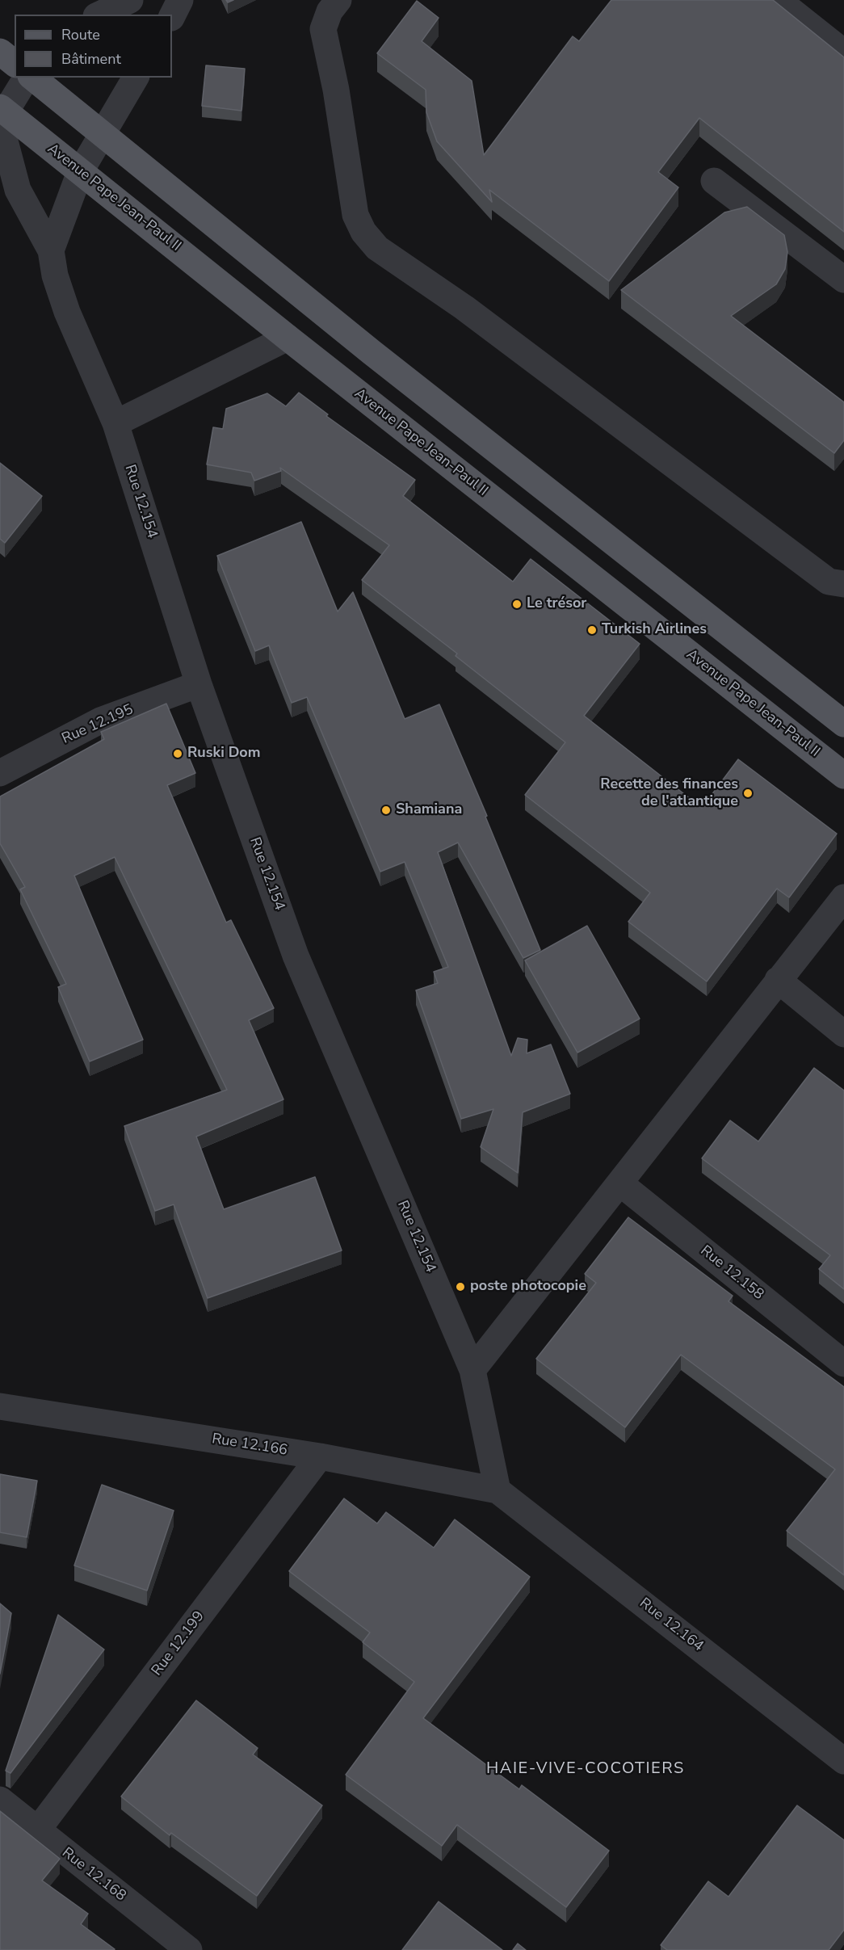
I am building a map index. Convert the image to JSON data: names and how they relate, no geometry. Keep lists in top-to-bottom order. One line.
{"streets":{"main road":["Avenue Pape Jean-Paul II"],"street":["Rue 12.154","Rue 12.195","Rue 12.158","Rue 12.166","Rue 12.164","Rue 12.199","Rue 12.168"]},"crossings":[["Avenue Pape Jean-Paul II","Rue 12.154"],["Rue 12.154","Rue 12.195"],["Rue 12.154","Rue 12.166"],["Rue 12.154","Rue 12.164"],["Rue 12.166","Rue 12.164"],["Rue 12.166","Rue 12.199"],["Rue 12.199","Rue 12.168"]],"districts":["HAIE-VIVE-COCOTIERS"],"places":["Le trésor","Turkish Airlines","Ruski Dom","Recette des finances de l'atlantique","Shamiana","poste photocopie"],"legend":["Route","Bâtiment"]}
